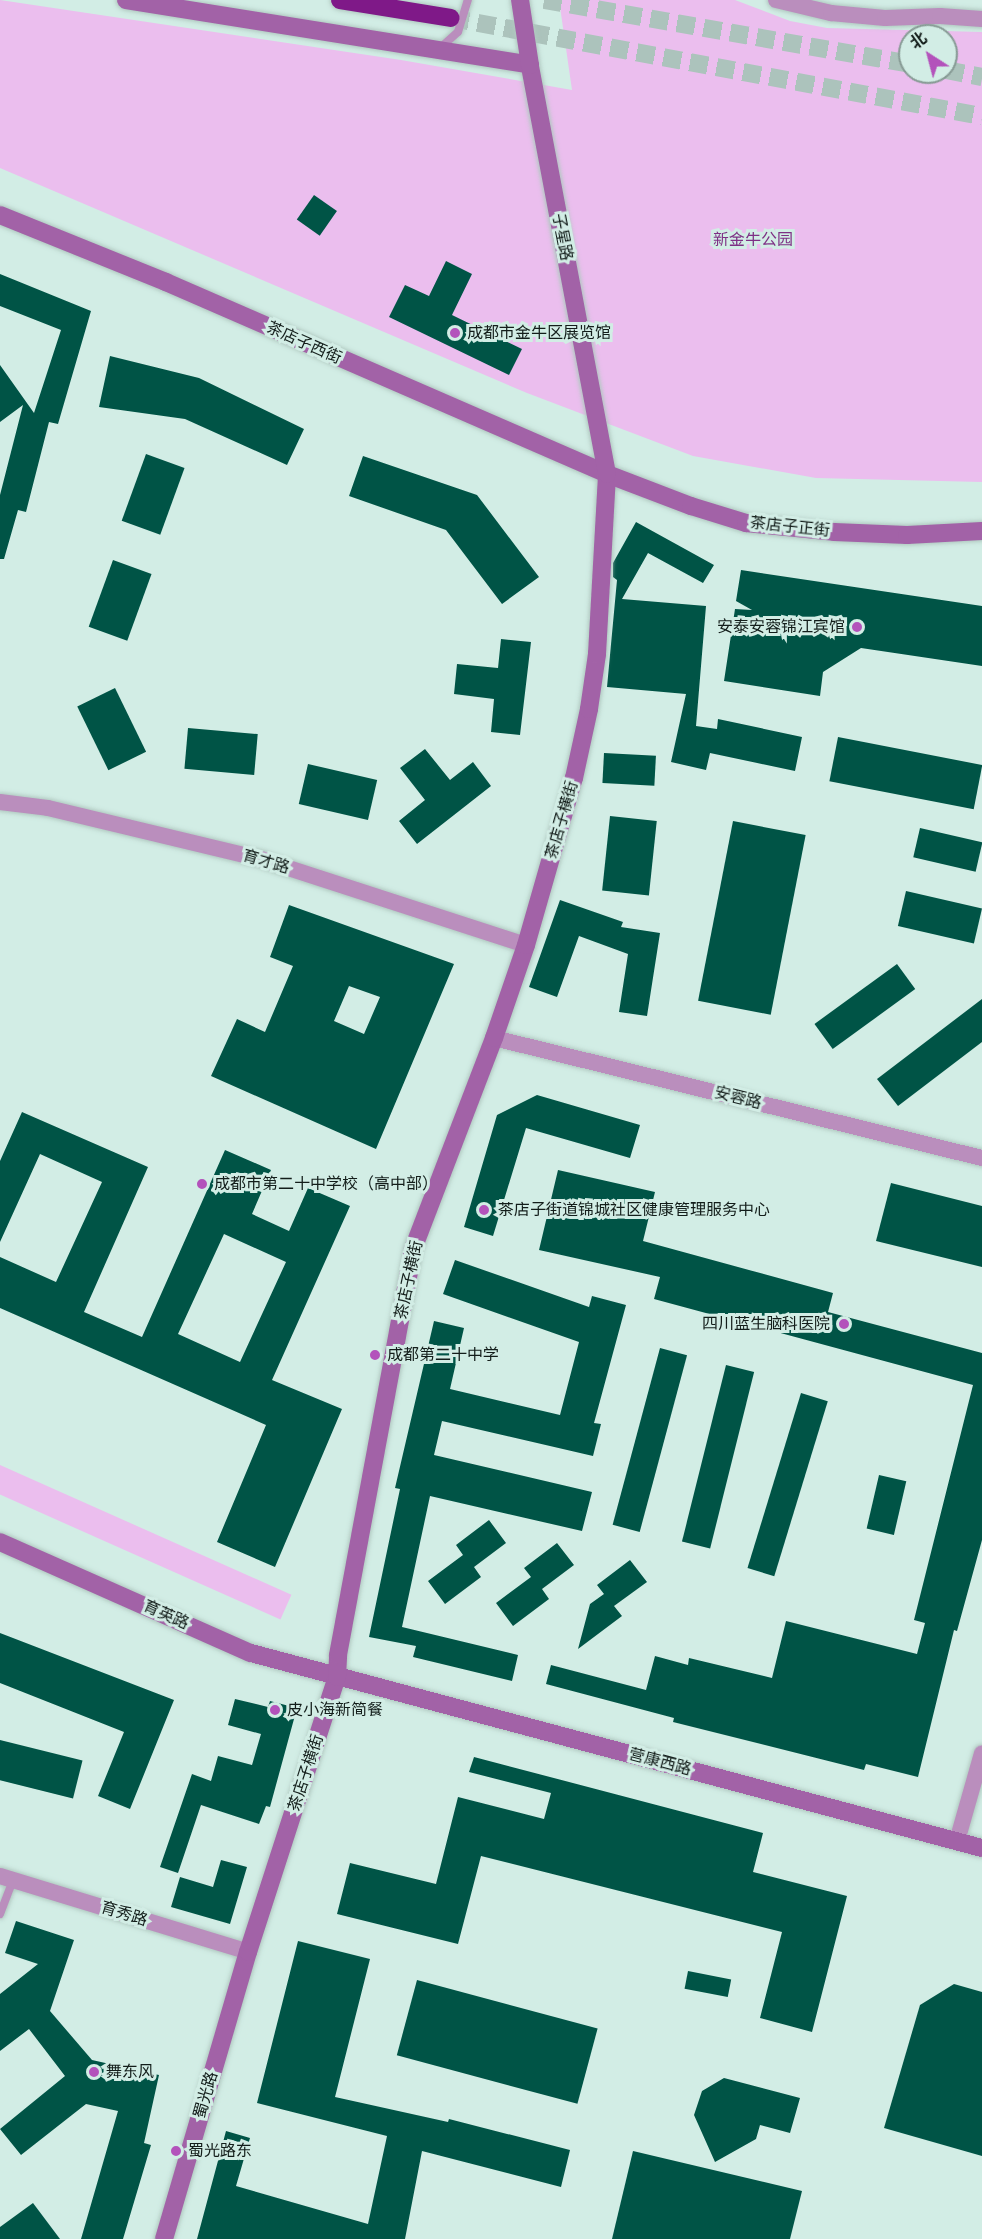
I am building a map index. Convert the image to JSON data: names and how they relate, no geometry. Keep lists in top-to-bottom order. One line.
{"streets":{"street":["子星路","茶店子西街","茶店子正街","茶店子横街","育才路","安蓉路","育英路","营康西路","育秀路","蜀光路"]},"crossings":[["子星路","茶店子西街"],["子星路","茶店子正街"],["子星路","茶店子横街"],["茶店子西街","茶店子正街"],["茶店子西街","茶店子横街"],["茶店子正街","茶店子横街"],["茶店子横街","育才路"],["茶店子横街","安蓉路"],["茶店子横街","育英路"],["茶店子横街","营康西路"],["茶店子横街","育秀路"],["茶店子横街","蜀光路"],["育英路","营康西路"],["育秀路","蜀光路"]],"parks":["新金牛公园"],"places":["成都市金牛区展览馆","安泰安蓉锦江宾馆","成都市第二十中学校（高中部）","茶店子街道锦城社区健康管理服务中心","四川蓝生脑科医院","成都第二十中学","皮小海新简餐","舞东风","蜀光路东"],"north":"top left"}
